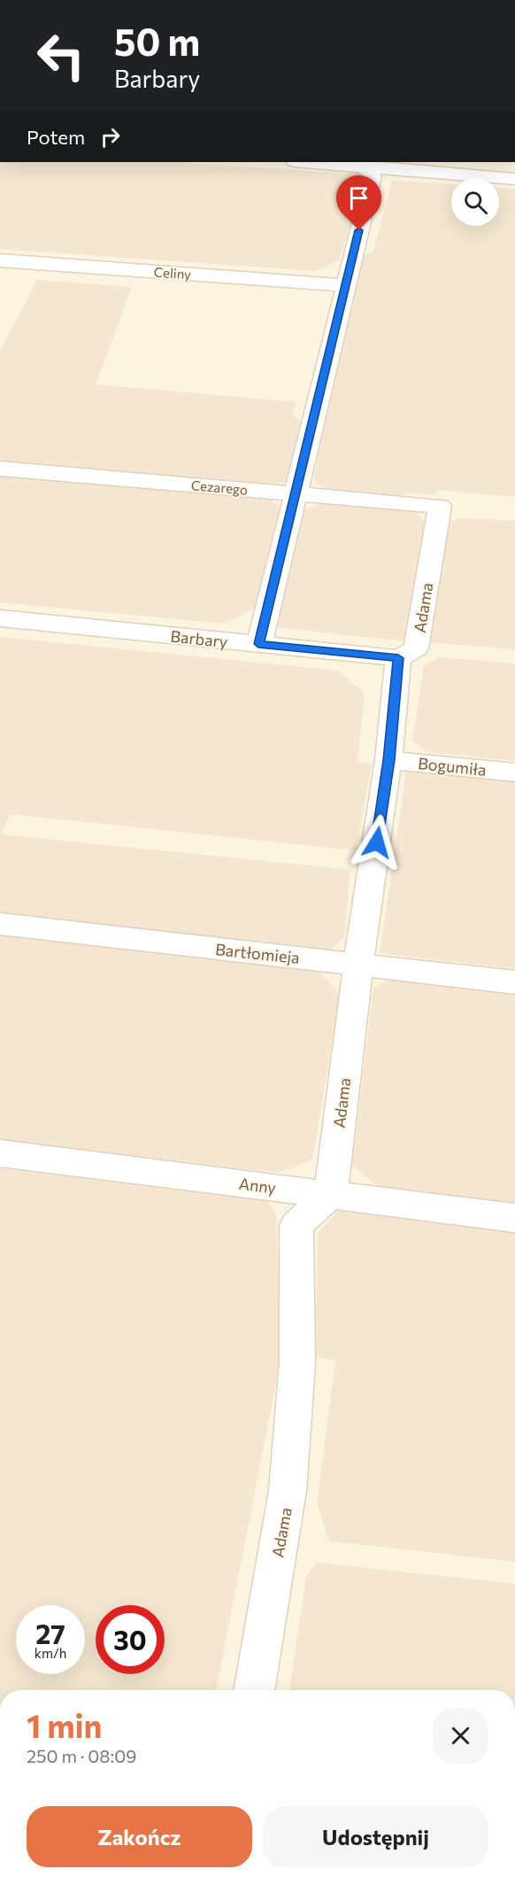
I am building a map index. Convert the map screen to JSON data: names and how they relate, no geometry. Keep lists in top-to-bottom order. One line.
{"streets":{"street":["Celiny","Cezarego","Adama","Barbary","Bogumiła","Bartłomieja","Anny"]},"crossings":[["Cezarego","Adama"],["Adama","Barbary"],["Adama","Bogumiła"],["Adama","Bartłomieja"],["Adama","Anny"]],"page":{"turn":["50 m","Barbary"],"then":"Potem","speed":"27 km/h","limit":"30","heading":["1 min","250 m · 08:09"],"buttons":["Zakończ","Udostępnij"]}}
